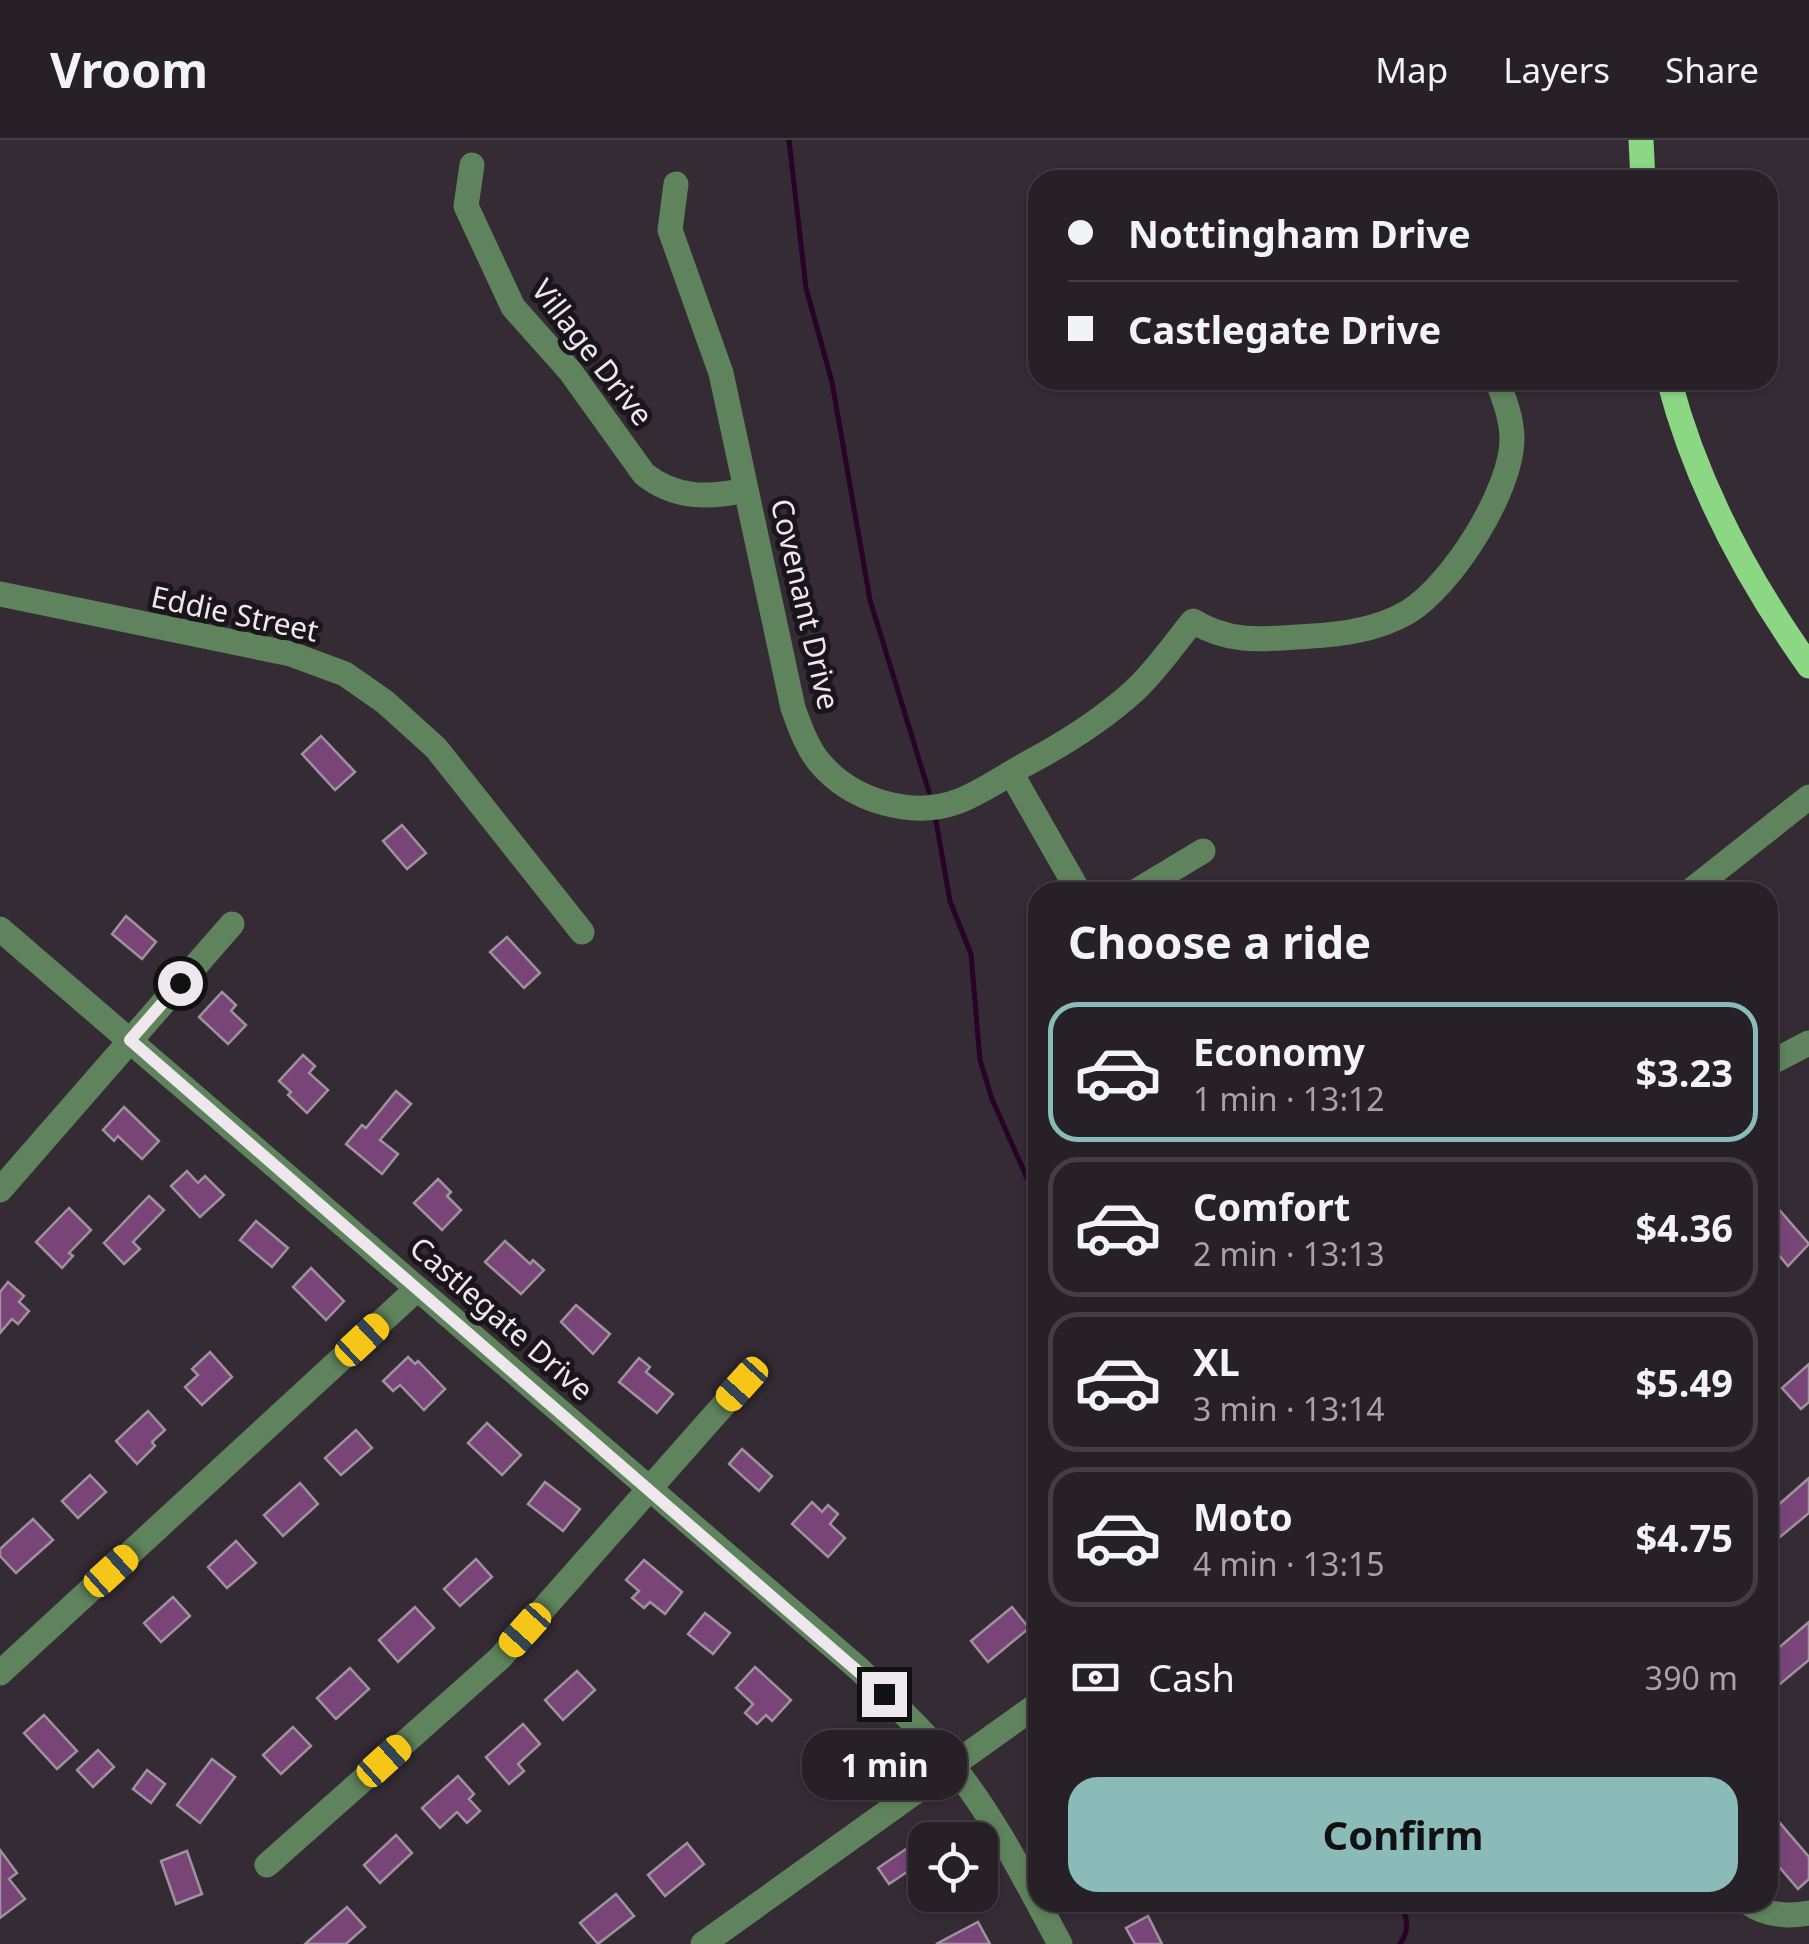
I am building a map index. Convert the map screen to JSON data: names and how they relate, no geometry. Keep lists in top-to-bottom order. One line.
{"streets":{"street":["Village Drive","Covenant Drive","Eddie Street","Castlegate Drive"]},"crossings":[["Village Drive","Covenant Drive"]],"page":{"header":"Vroom","nav":["Map","Layers","Share"],"banner":["Nottingham Drive","Castlegate Drive"],"heading":"Choose a ride","list":[{"name":"Economy","note":"1 min · 13:12","value":"$3.23"},{"name":"Comfort","note":"2 min · 13:13","value":"$4.36"},{"name":"XL","note":"3 min · 13:14","value":"$5.49"},{"name":"Moto","note":"4 min · 13:15","value":"$4.75"}],"pay":["Cash","390 m"],"bubble":"1 min","buttons":"Confirm"}}
